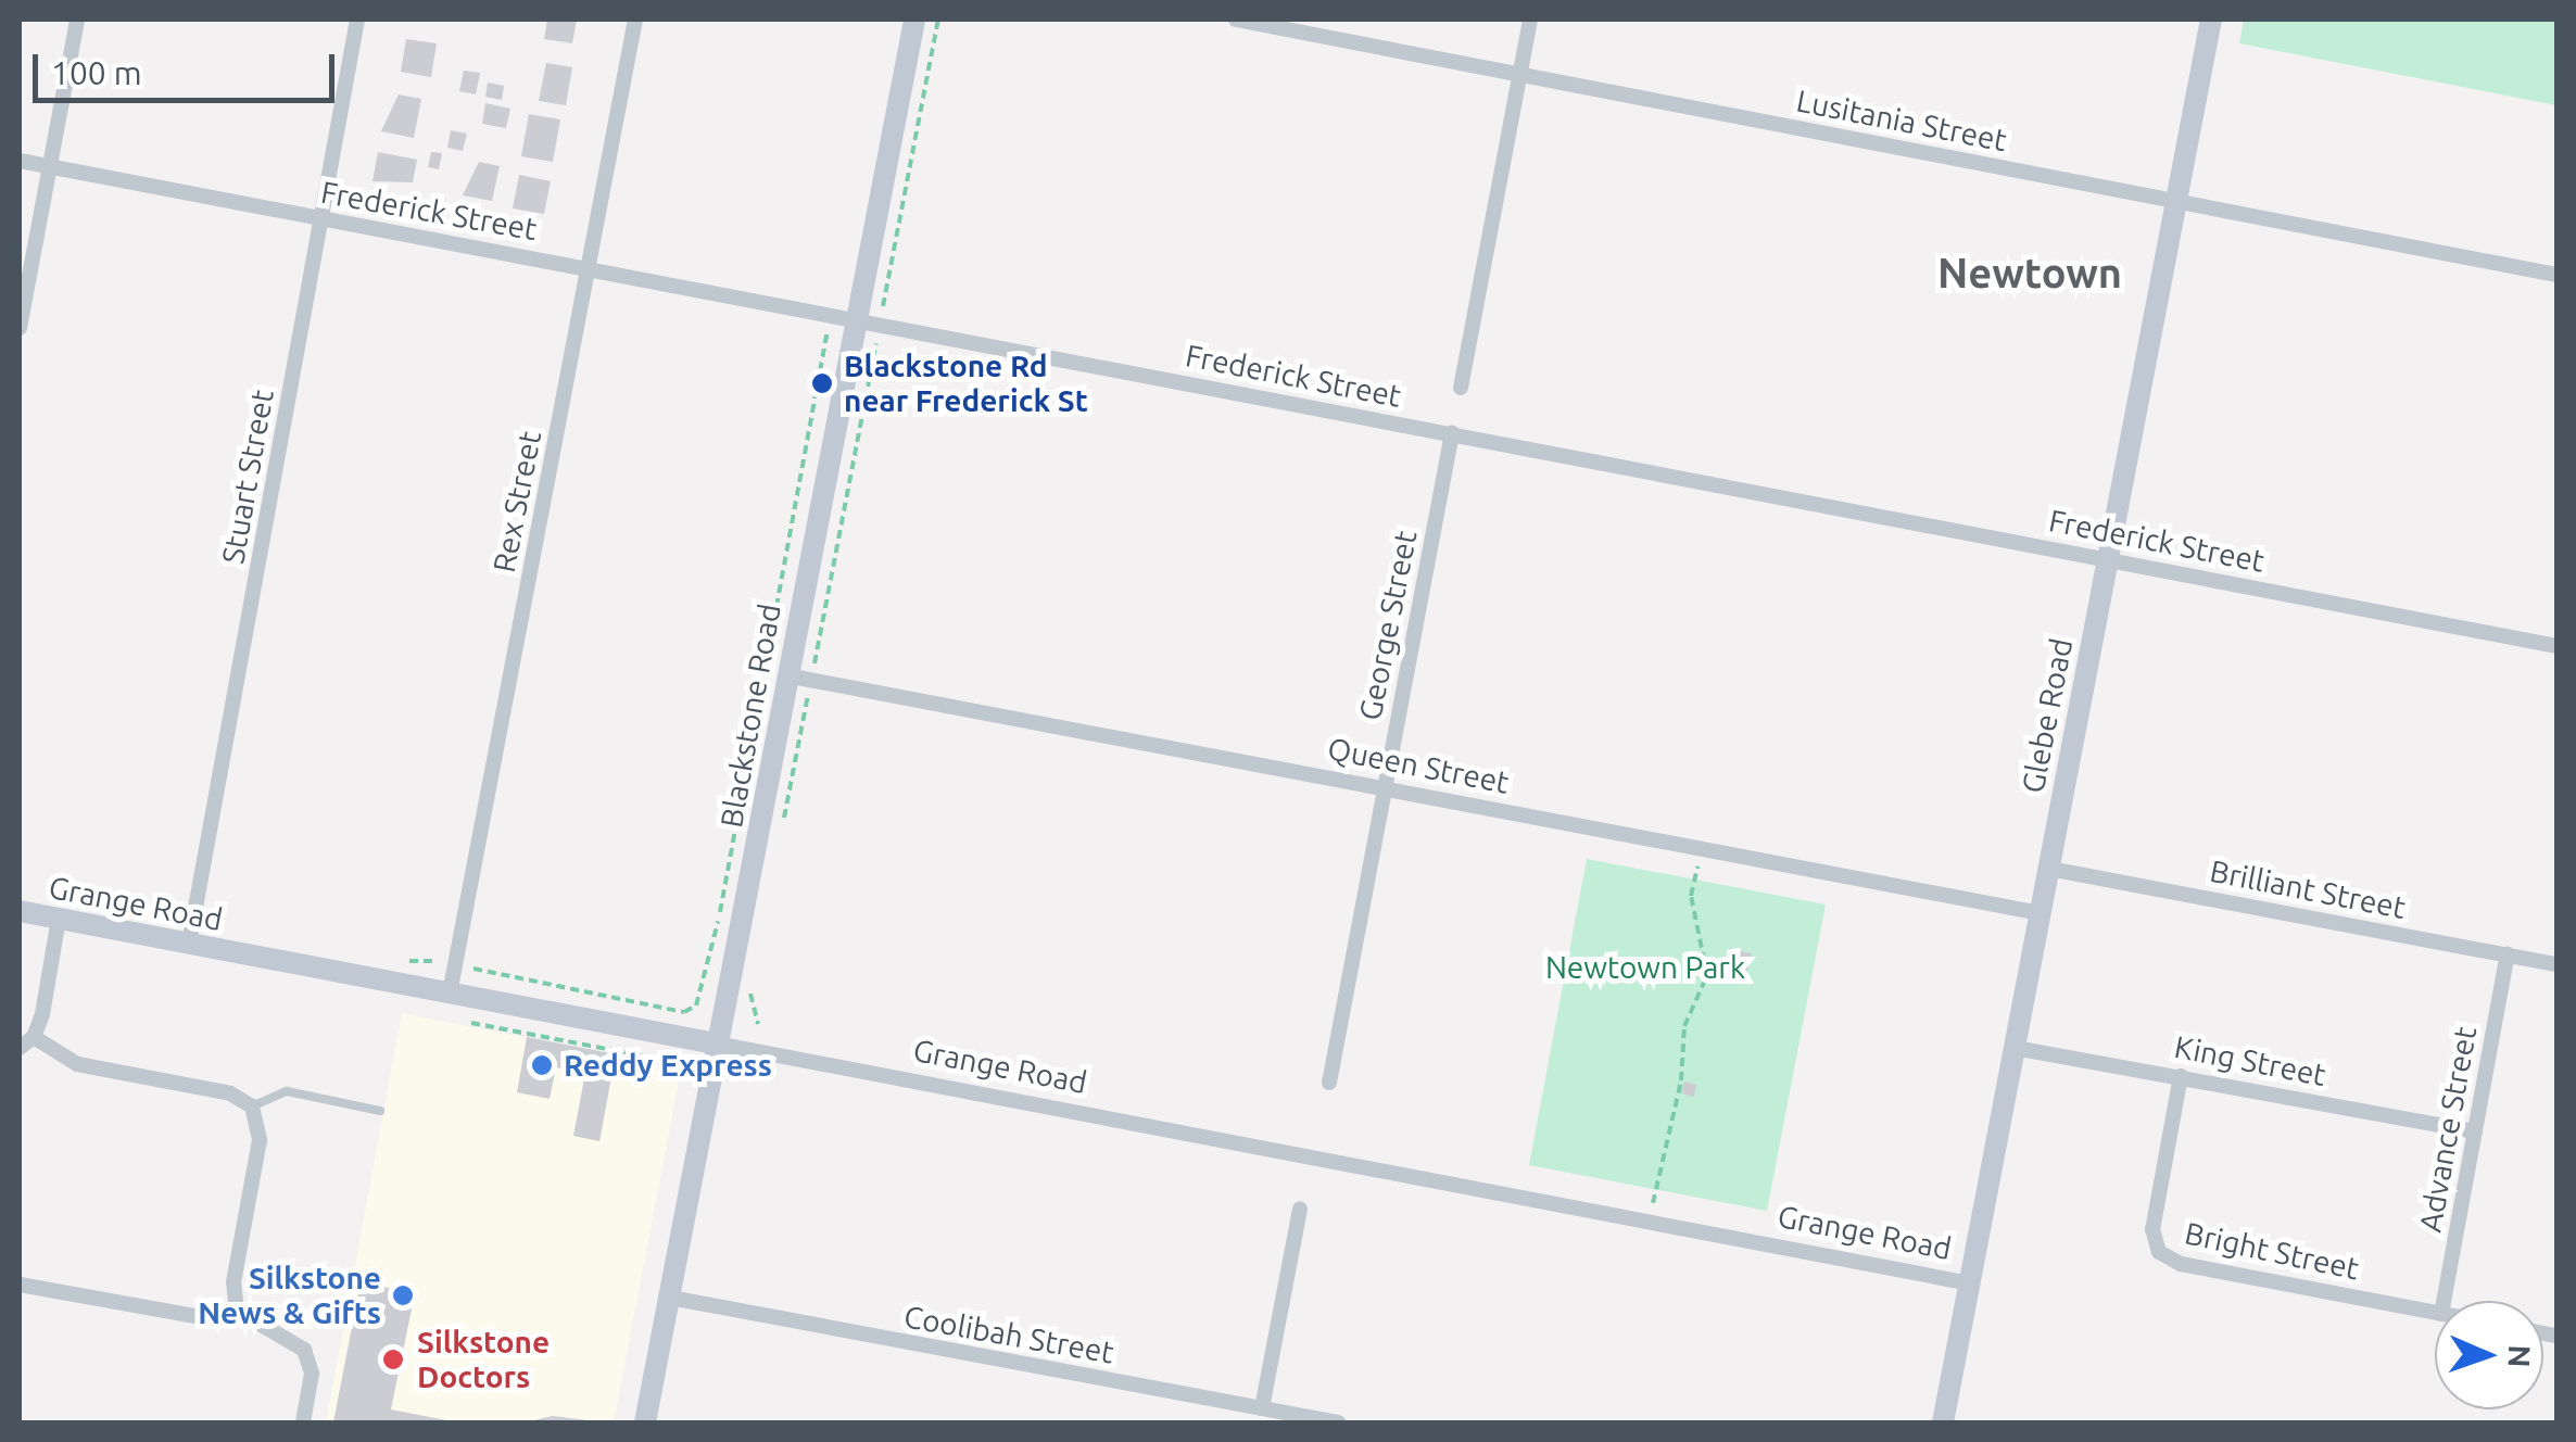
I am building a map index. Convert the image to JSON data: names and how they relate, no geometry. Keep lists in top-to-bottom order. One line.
{"streets":{"main road":["Blackstone Road","Glebe Road","Grange Road"],"street":["Lusitania Street","Frederick Street","Stuart Street","Rex Street","George Street","Queen Street","Brilliant Street","King Street","Advance Street","Bright Street","Coolibah Street"]},"crossings":[["Lusitania Street","Glebe Road"],["Frederick Street","Stuart Street"],["Frederick Street","Rex Street"],["Frederick Street","George Street"],["Frederick Street","Blackstone Road"],["Frederick Street","Glebe Road"],["Stuart Street","Grange Road"],["Rex Street","Grange Road"],["George Street","Queen Street"],["Blackstone Road","Queen Street"],["Blackstone Road","Grange Road"],["Blackstone Road","Coolibah Street"],["Glebe Road","Queen Street"],["Glebe Road","Brilliant Street"],["Glebe Road","Grange Road"],["Glebe Road","King Street"],["Brilliant Street","Advance Street"],["King Street","Advance Street"],["King Street","Bright Street"]],"districts":["Newtown"],"parks":["Newtown Park"],"places":["Blackstone Rd near Frederick St","Reddy Express","Silkstone News & Gifts","Silkstone Doctors"],"scale_bar":"100 m","north":"right"}
